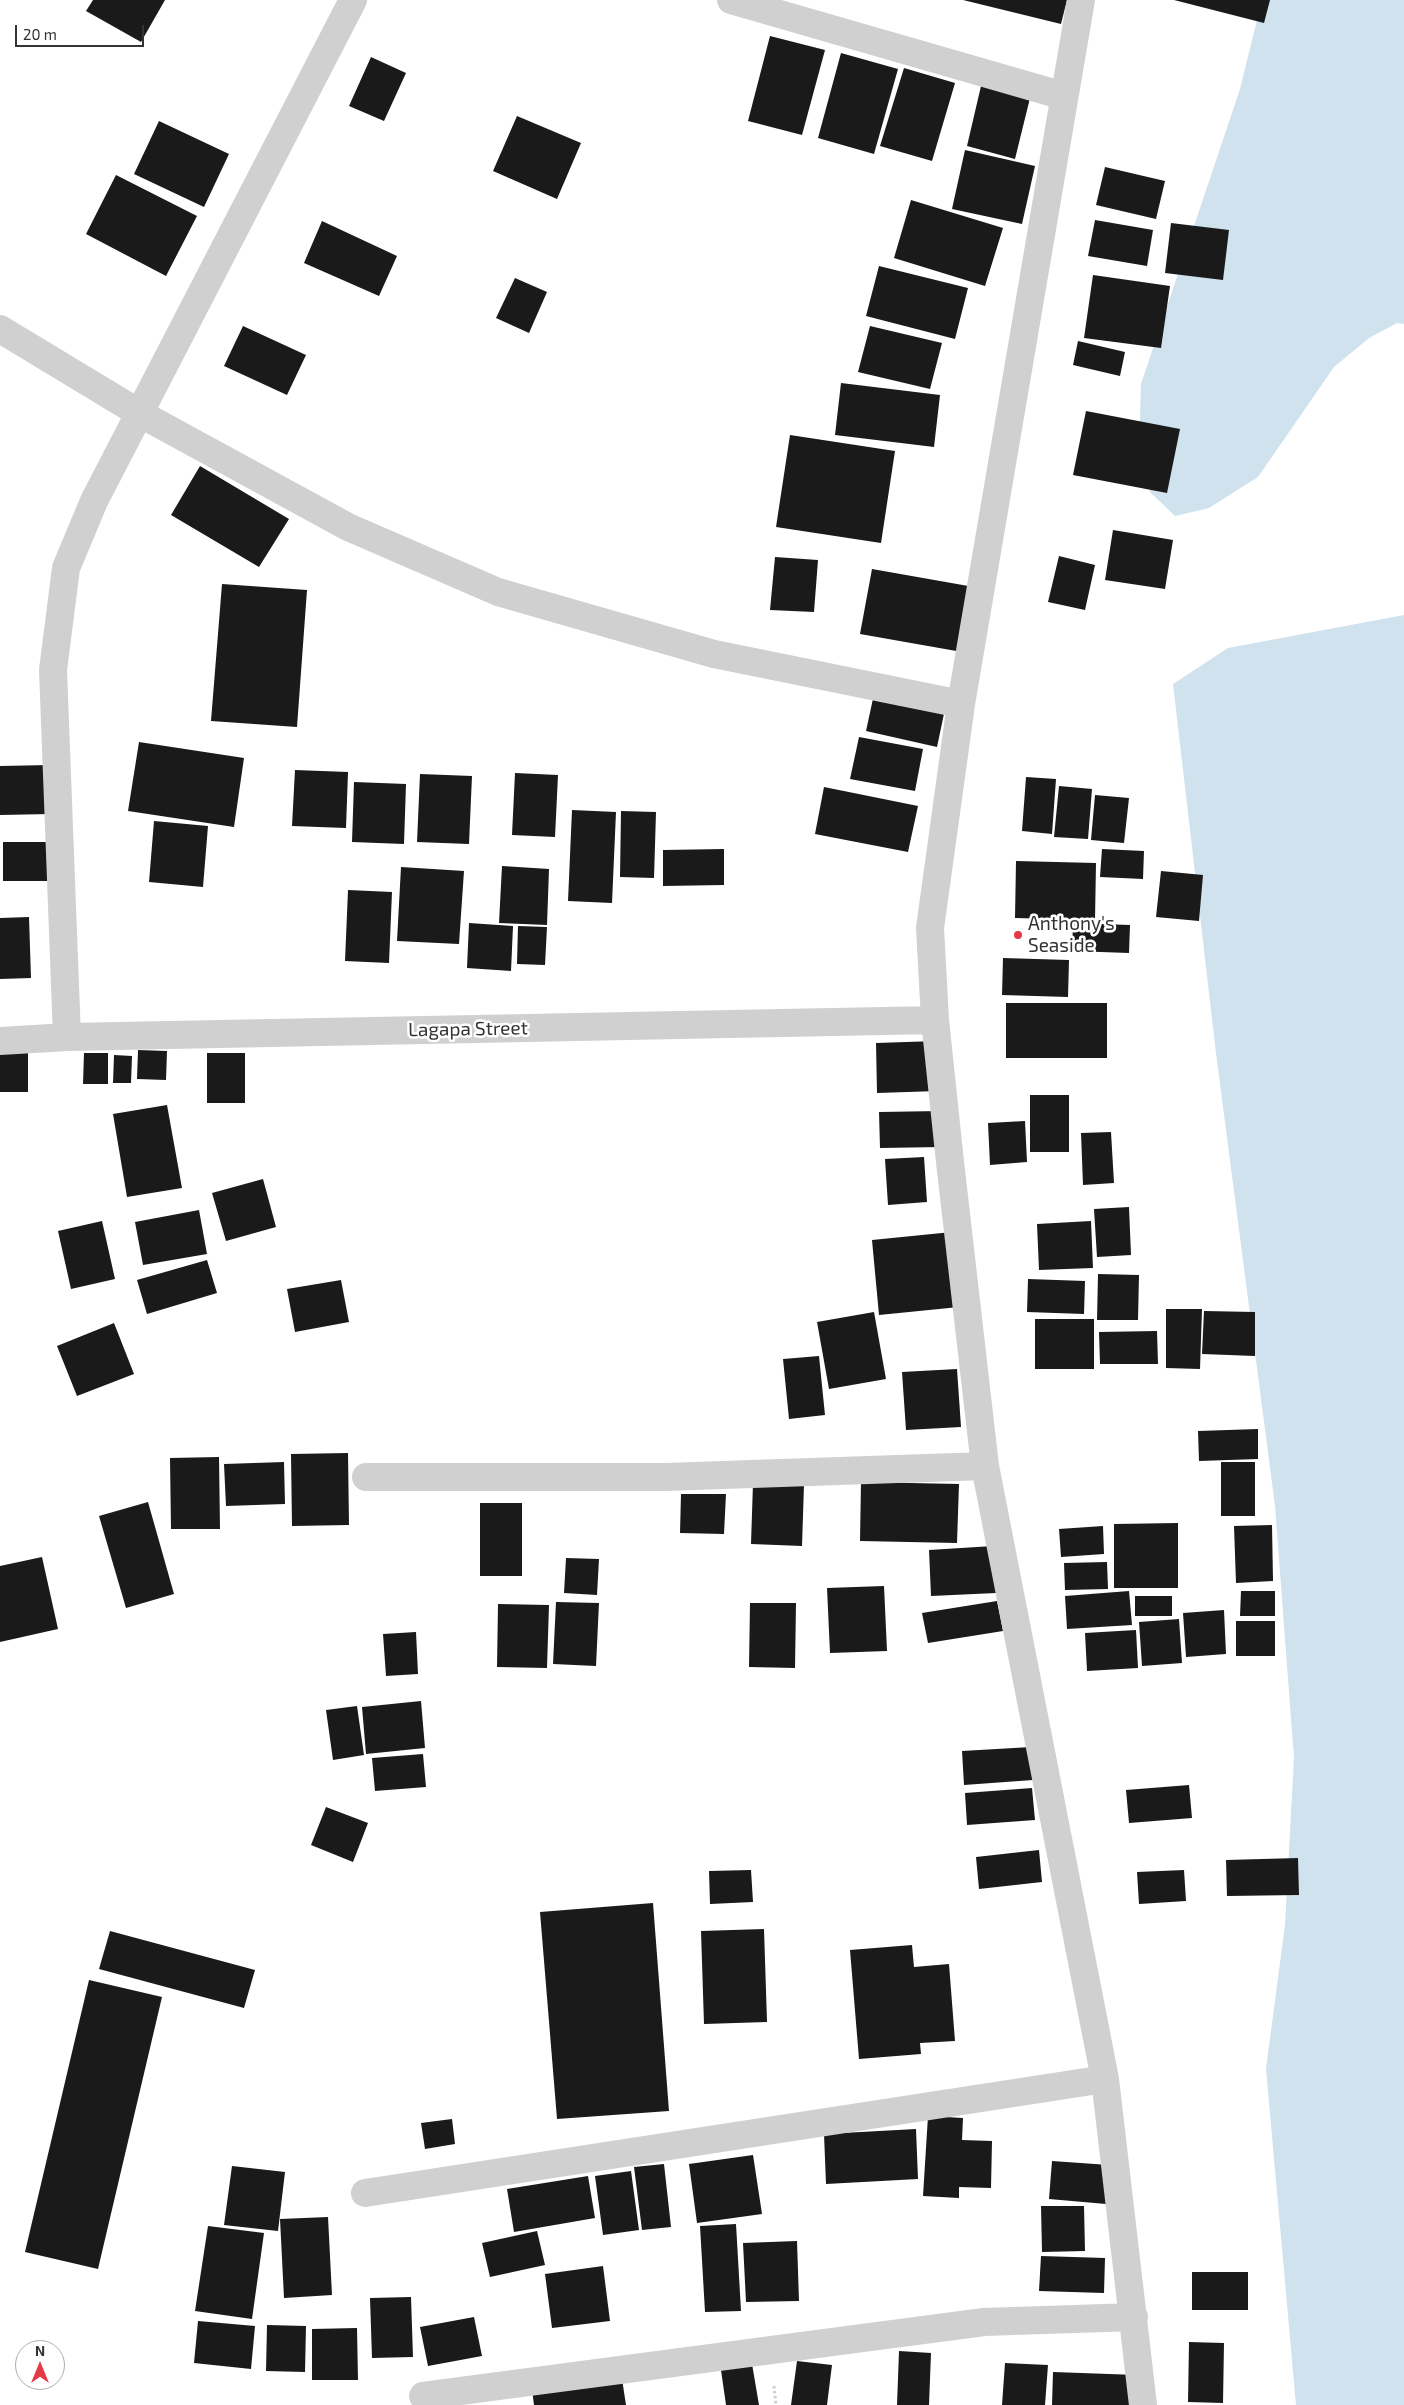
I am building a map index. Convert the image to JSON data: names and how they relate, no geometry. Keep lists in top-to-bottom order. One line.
{"streets":{"street":["Lagapa Street"]},"places":["Anthony's Seaside"],"scale_bar":"20 m","north":"top"}
